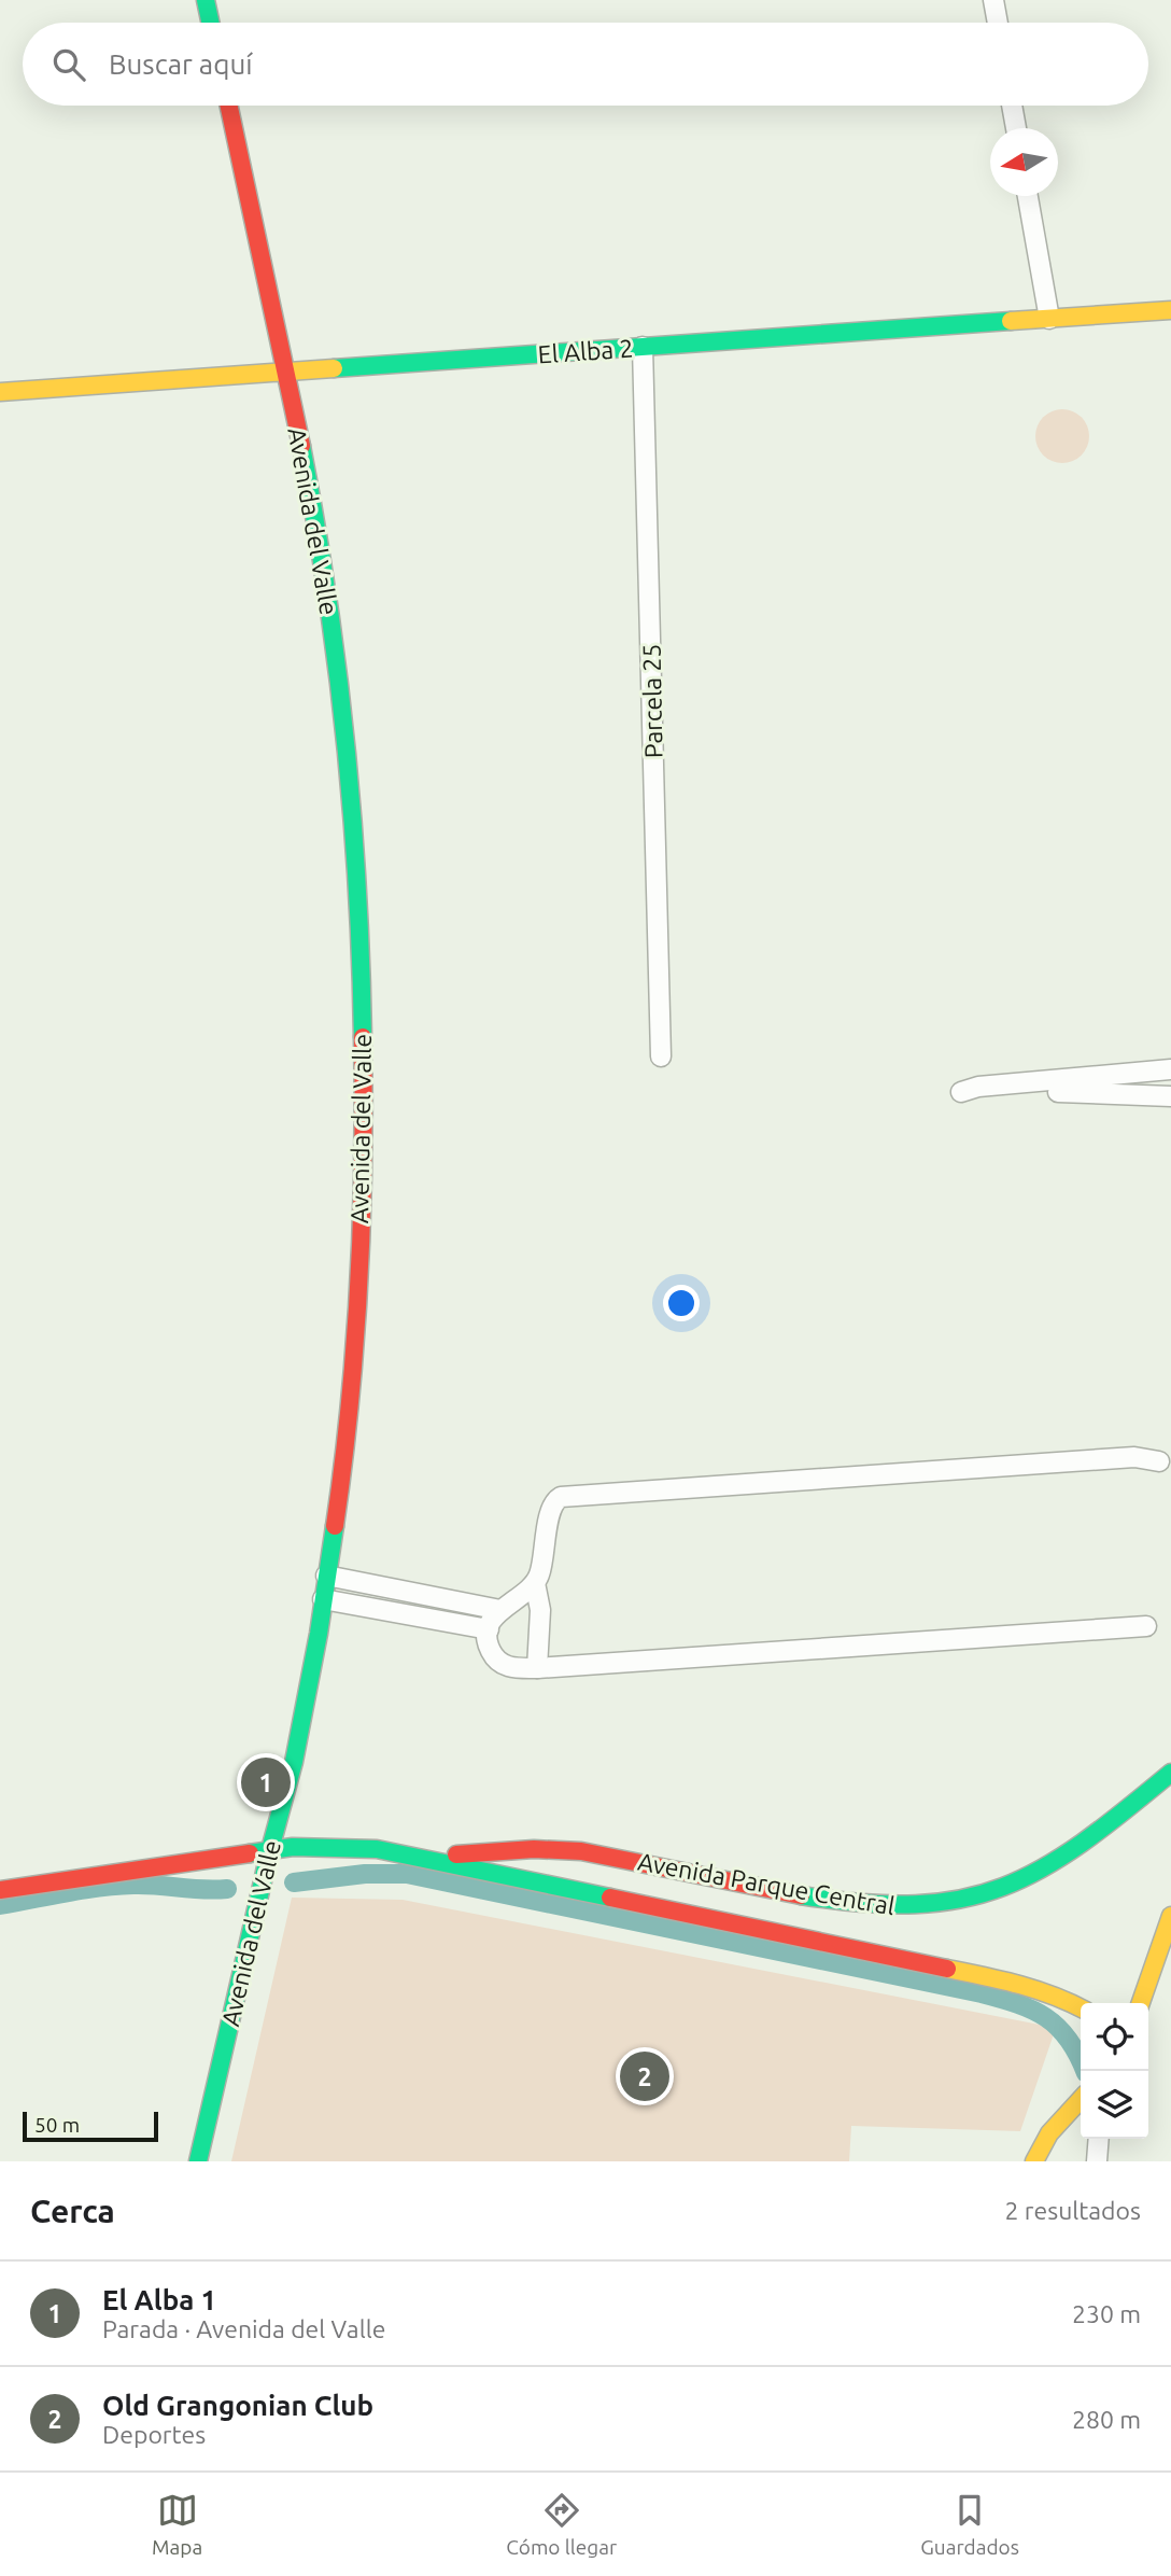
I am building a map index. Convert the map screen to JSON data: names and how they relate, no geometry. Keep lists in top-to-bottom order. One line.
{"streets":{"street":["El Alba 2","Avenida del Valle","Parcela 25","Avenida Parque Central"]},"crossings":[["El Alba 2","Avenida del Valle"],["El Alba 2","Parcela 25"]],"scale_bar":"50 m","north":"left","page":{"search":"Buscar aquí","pins":["1","2"],"scale":"50 m","heading":["Cerca","2 resultados"],"list":[{"mark":"1","name":"El Alba 1","note":"Parada · Avenida del Valle","value":"230 m"},{"mark":"2","name":"Old Grangonian Club","note":"Deportes","value":"280 m"}],"nav":["Mapa","Cómo llegar","Guardados"]}}
